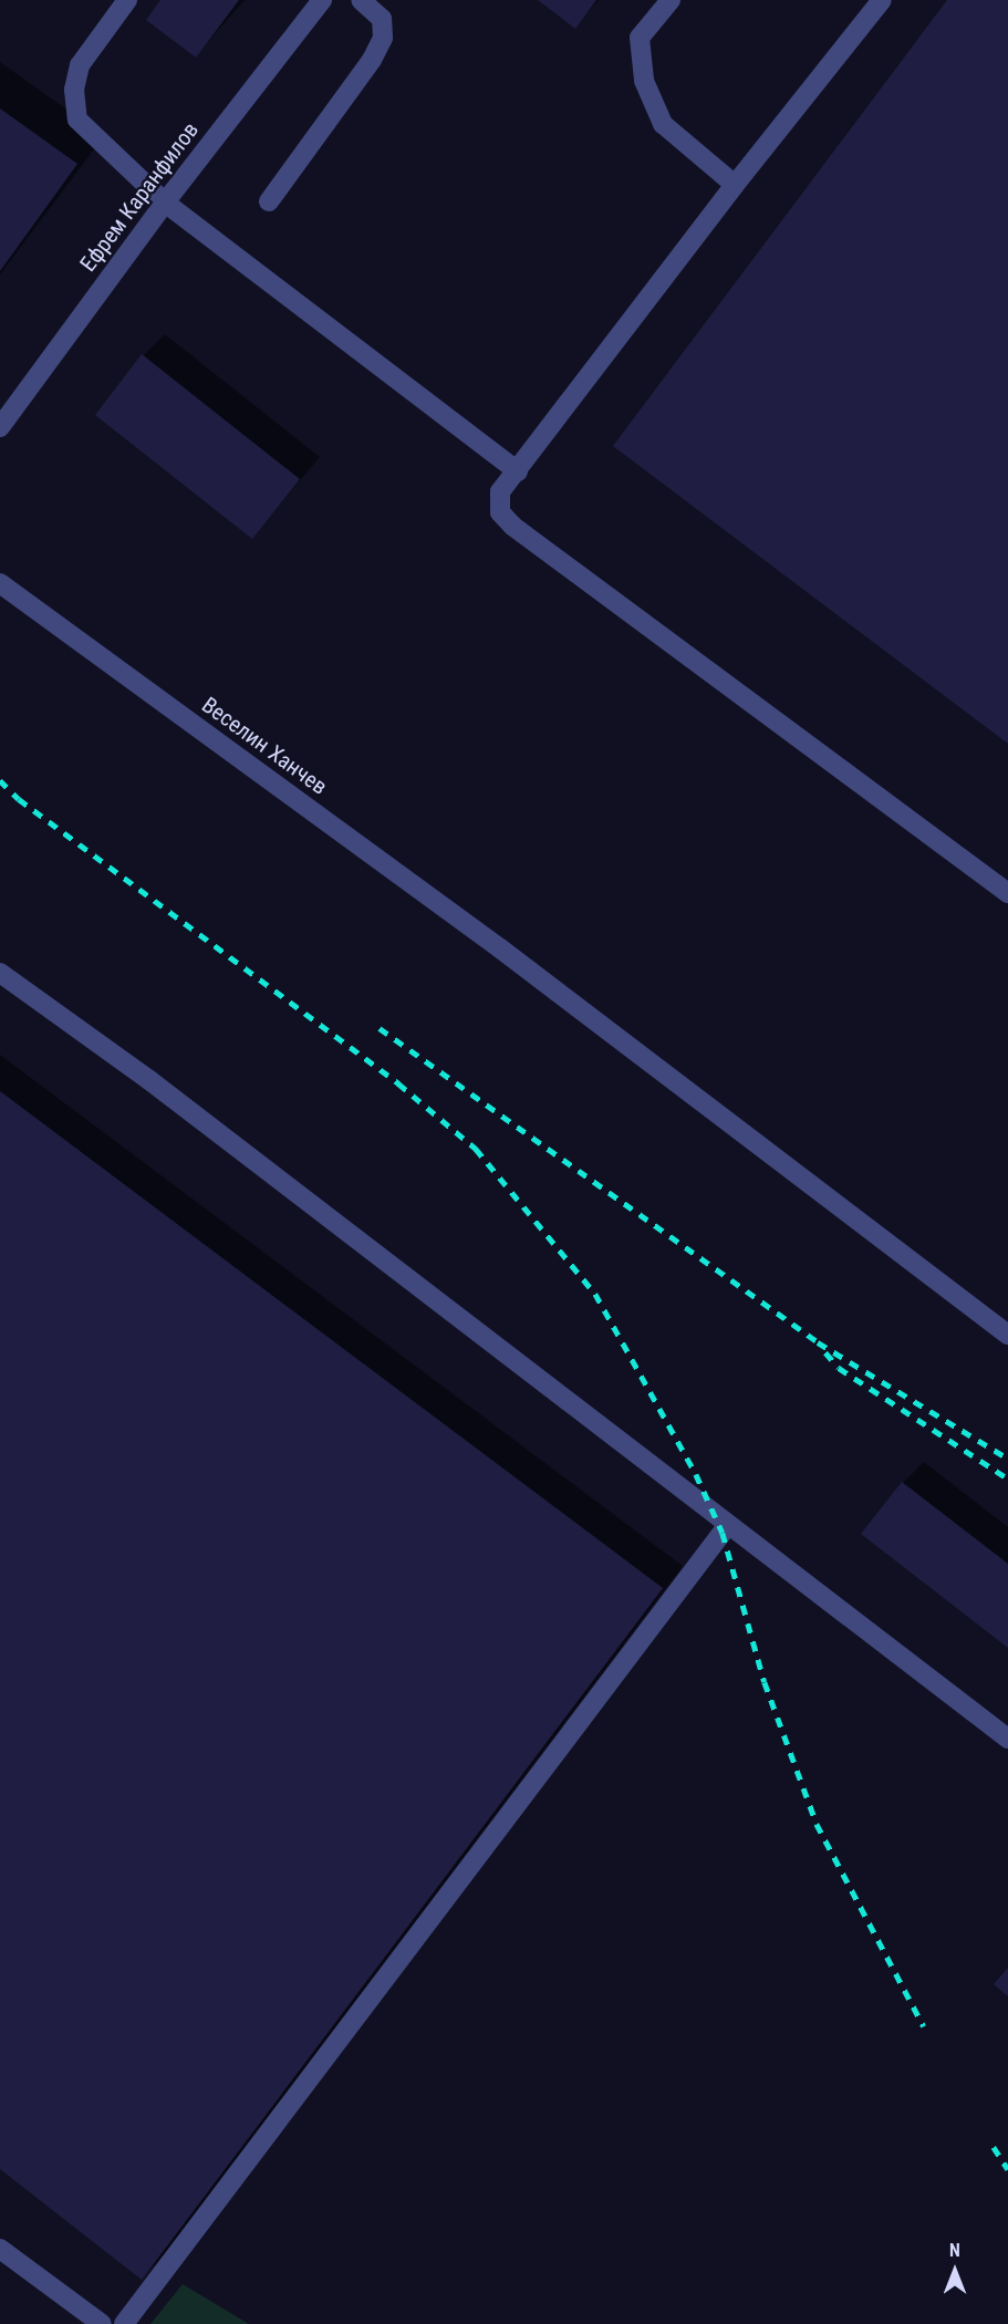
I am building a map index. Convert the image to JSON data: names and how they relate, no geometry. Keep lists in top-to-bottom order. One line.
{"streets":{"street":["Ефрем Каранфилов","Веселин Ханчев"]},"north":"top"}
